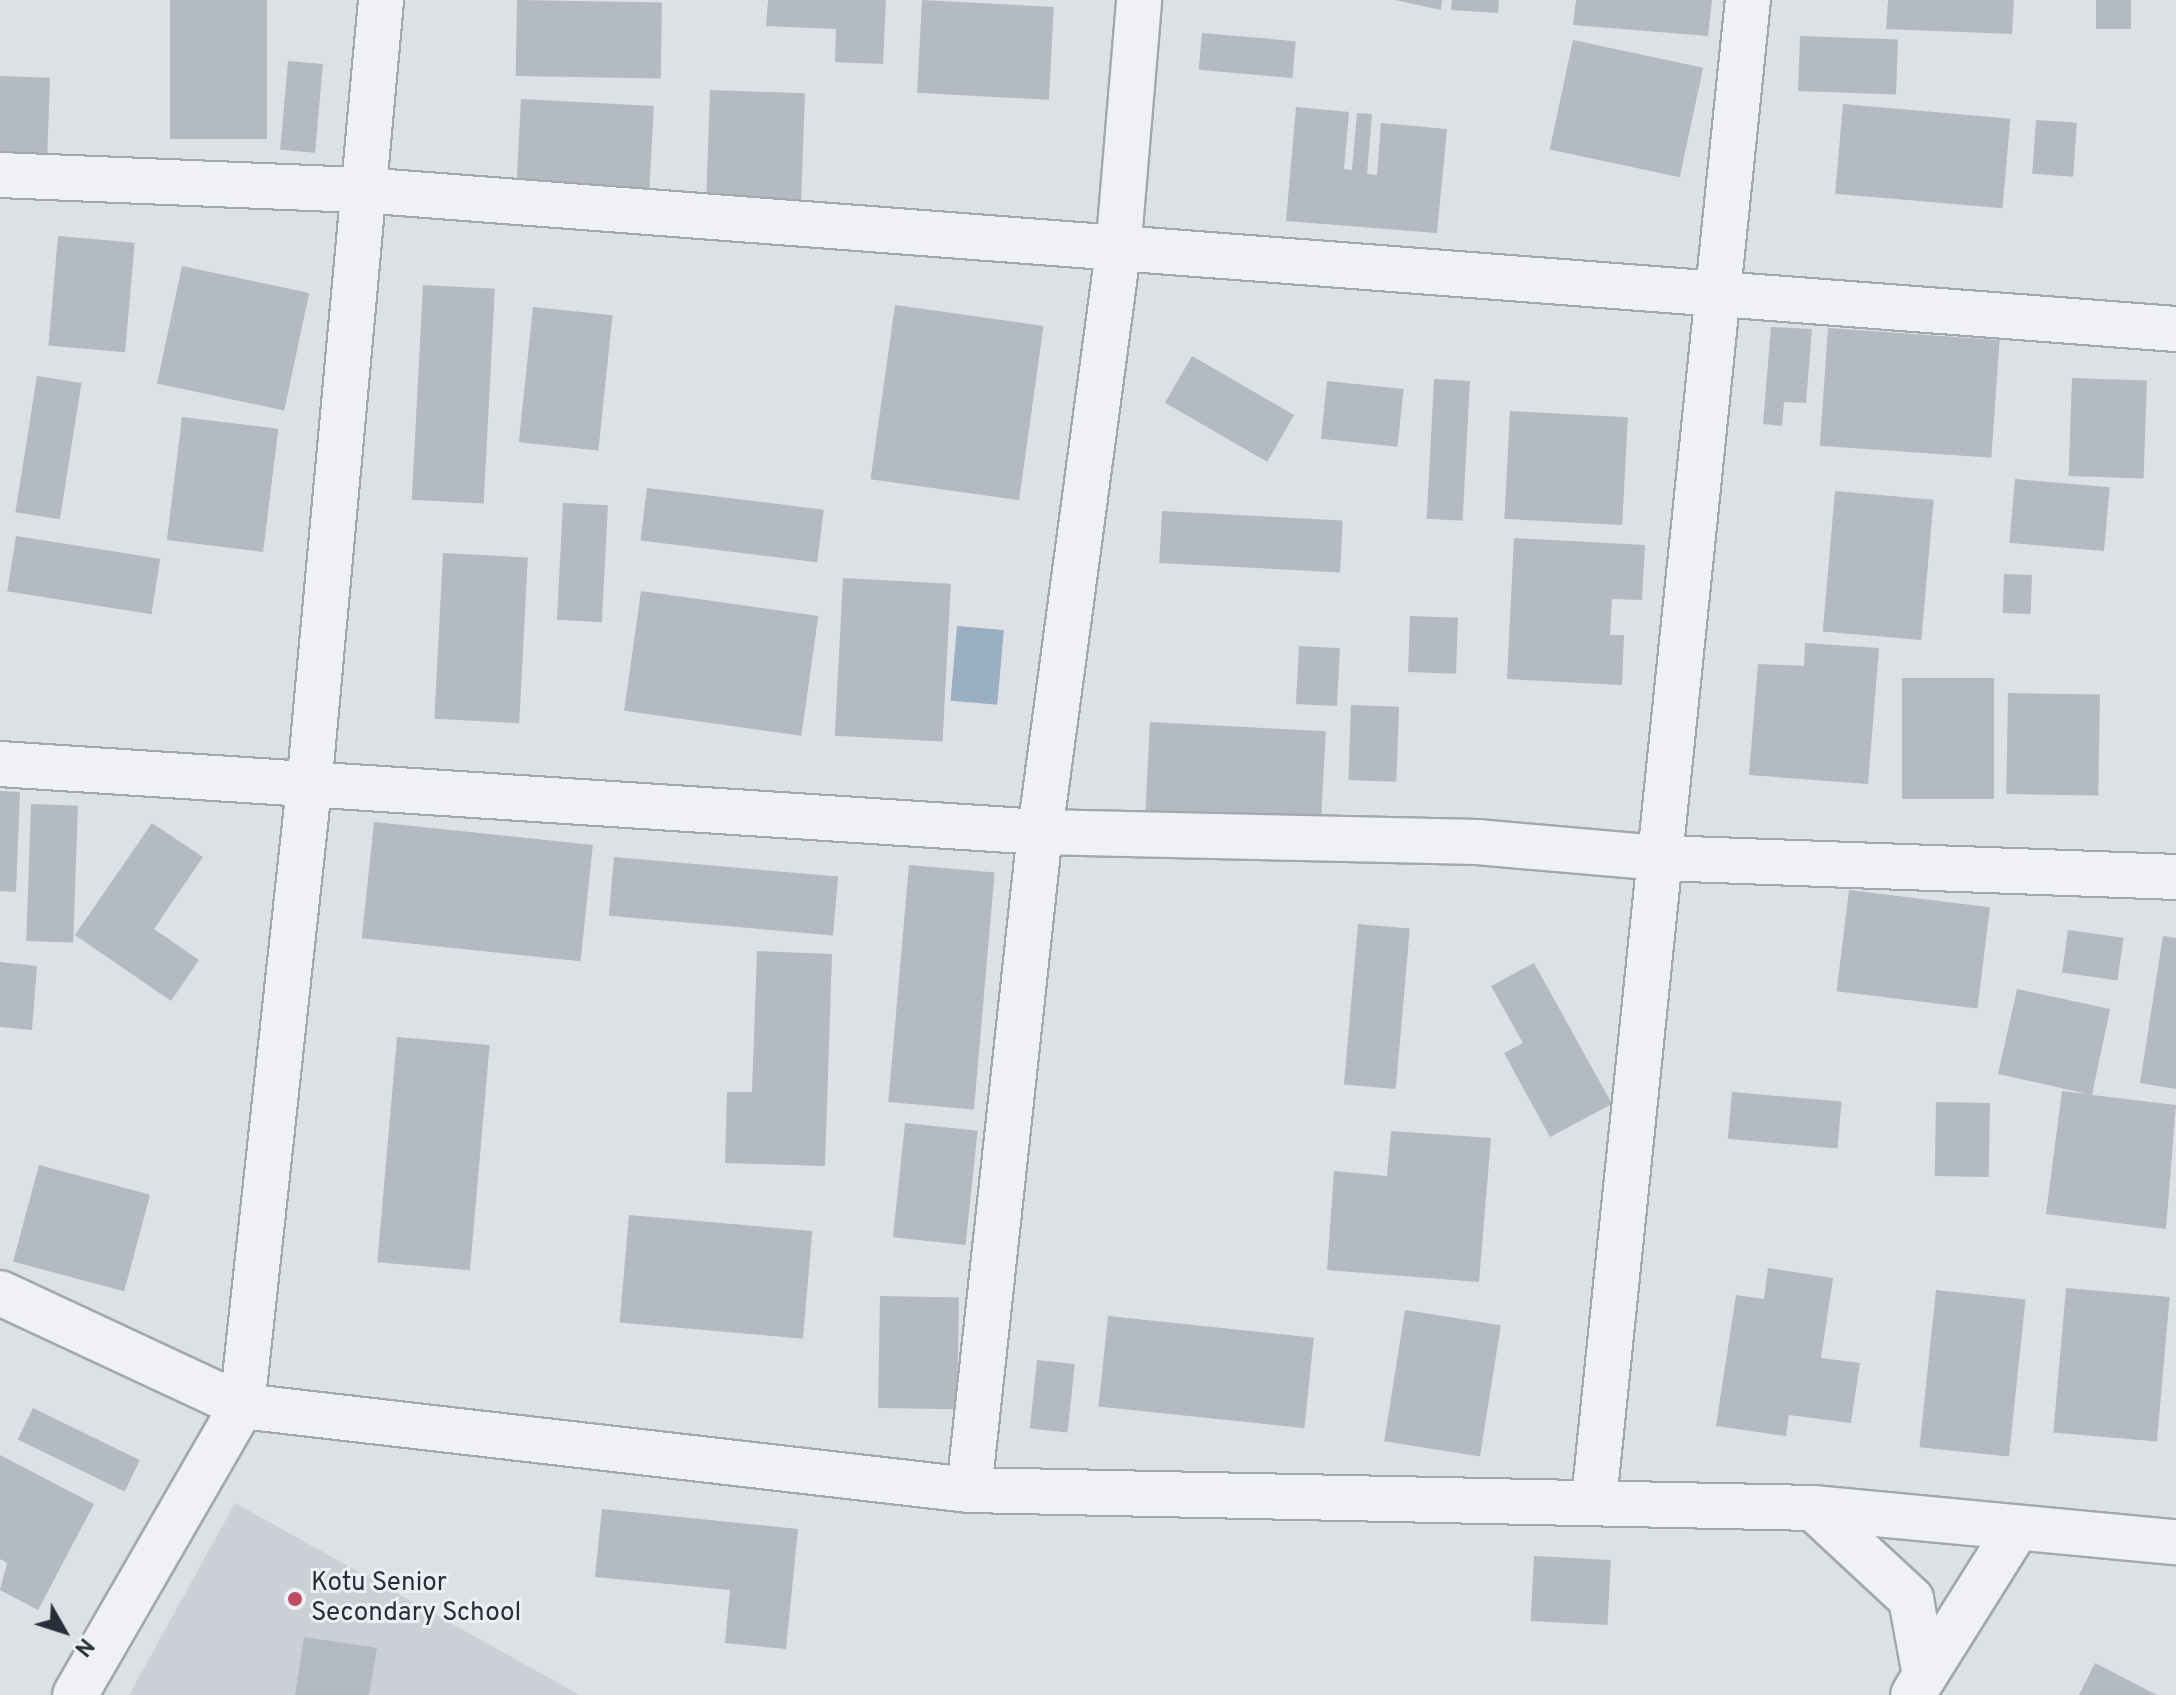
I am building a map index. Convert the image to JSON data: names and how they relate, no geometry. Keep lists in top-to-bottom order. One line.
{"places":["Kotu Senior Secondary School"],"north":"bottom right"}
